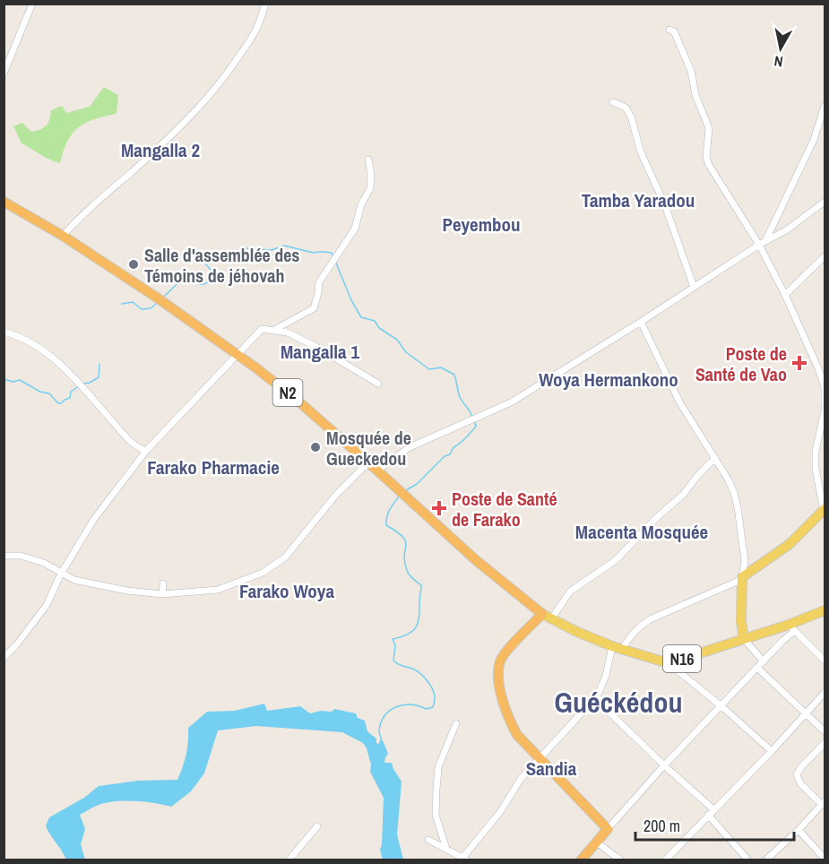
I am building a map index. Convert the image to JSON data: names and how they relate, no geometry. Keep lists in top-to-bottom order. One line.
{"streets":{"highway":["N2"],"main road":["N16"]},"crossings":[["N2","N16"]],"districts":["Mangalla 2","Tamba Yaradou","Peyembou","Mangalla 1","Woya Hermankono","Farako Pharmacie","Macenta Mosquée","Farako Woya","Guéckédou","Sandia"],"places":{"other":["Salle d'assemblée des Témoins de jéhovah","Mosquée de Gueckedou"],"health":["Poste de Santé de Vao","Poste de Santé de Farako"]},"scale_bar":"200 m","north":"bottom"}
